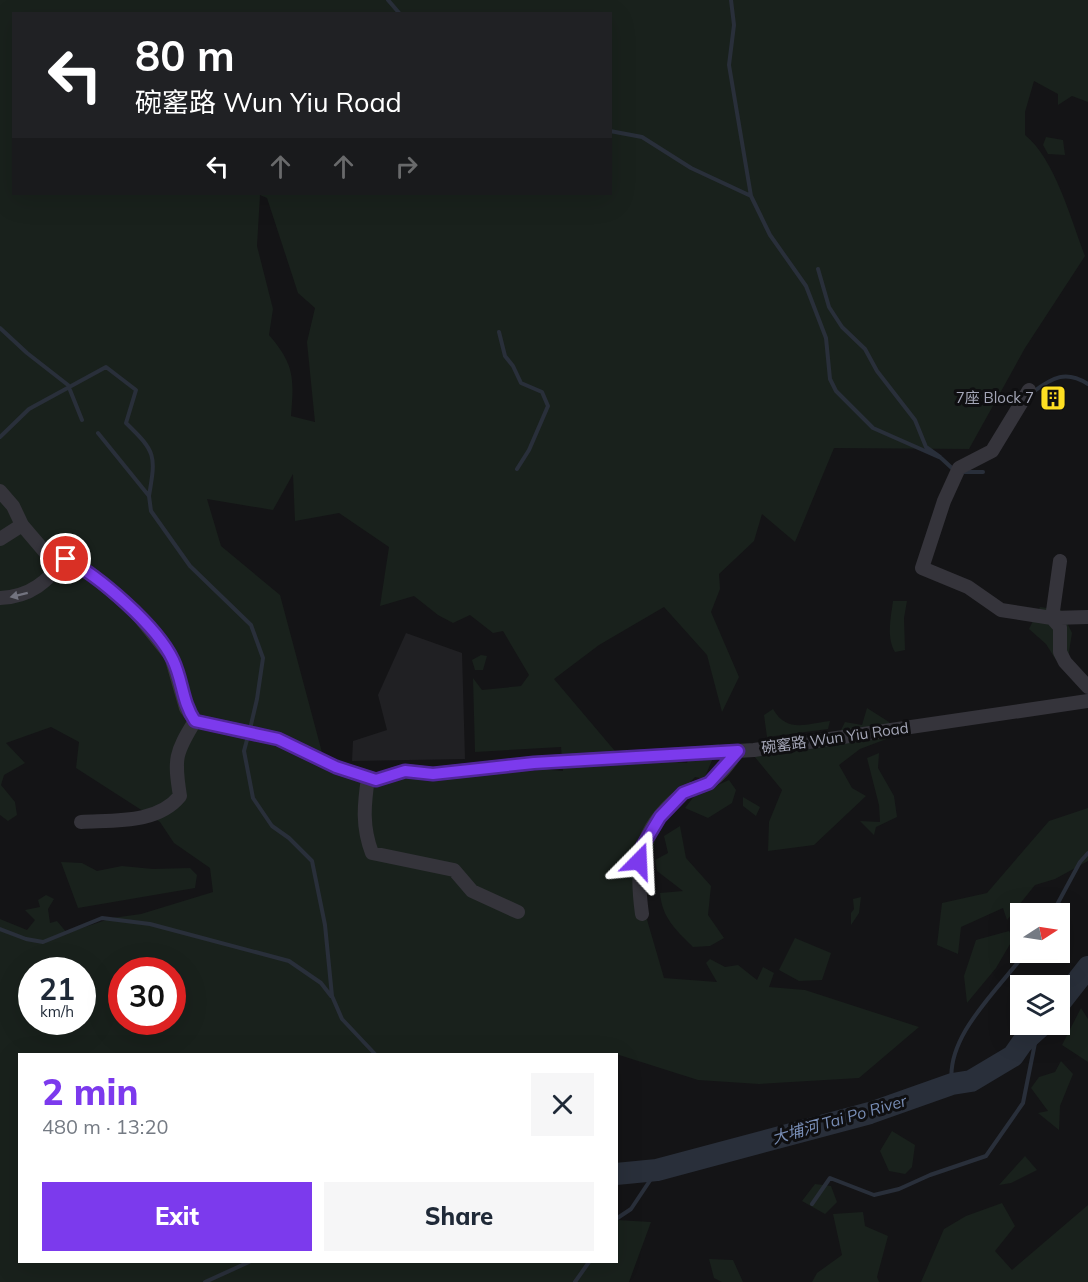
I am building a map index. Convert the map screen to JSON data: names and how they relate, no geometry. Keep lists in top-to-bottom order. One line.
{"streets":{"street":["碗窰路 Wun Yiu Road"]},"water":["大埔河 Tai Po River"],"places":{"building":["7座 Block 7"]},"north":"right","page":{"turn":["80 m","碗窰路 Wun Yiu Road"],"speed":"21 km/h","limit":"30","heading":["2 min","480 m · 13:20"],"buttons":["Exit","Share"]}}
